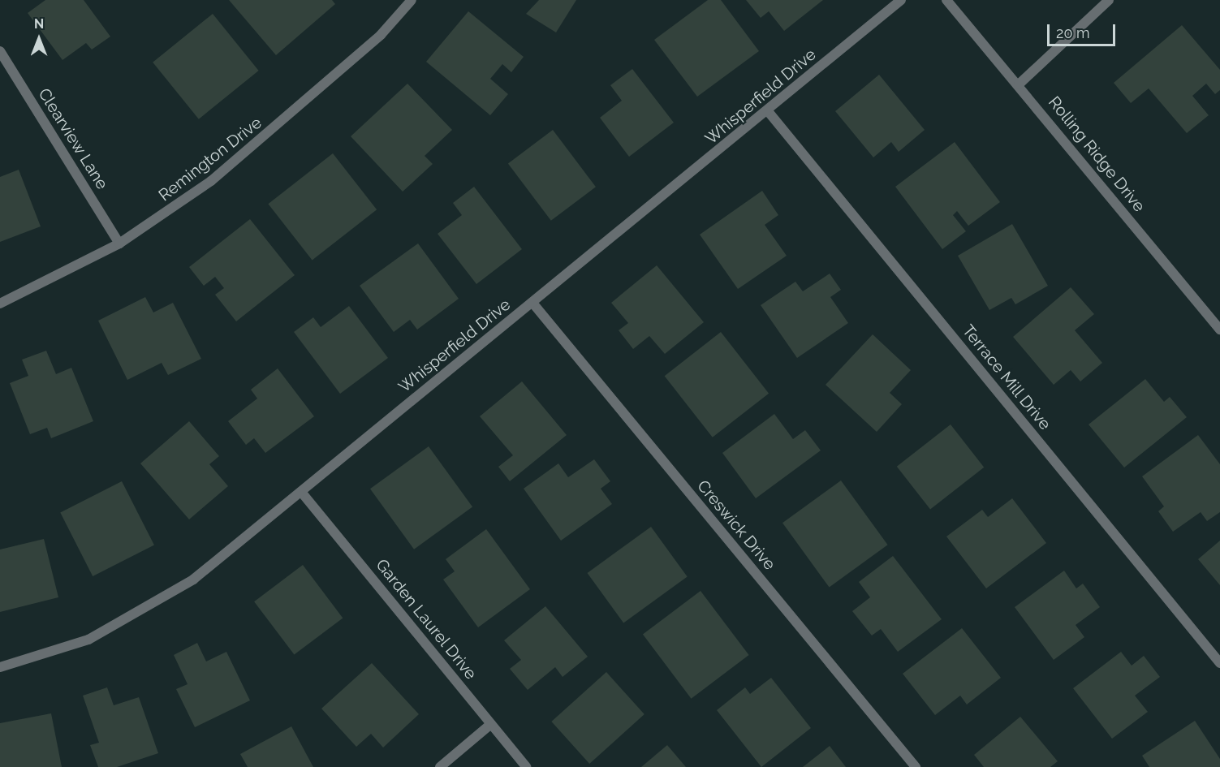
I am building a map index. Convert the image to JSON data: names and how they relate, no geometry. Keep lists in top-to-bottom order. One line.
{"streets":{"street":["Whisperfield Drive","Clearview Lane","Rolling Ridge Drive","Remington Drive","Terrace Mill Drive","Creswick Drive","Garden Laurel Drive"]},"crossings":[["Whisperfield Drive","Terrace Mill Drive"],["Whisperfield Drive","Creswick Drive"],["Whisperfield Drive","Garden Laurel Drive"],["Clearview Lane","Remington Drive"]],"scale_bar":"20 m","north":"top"}
